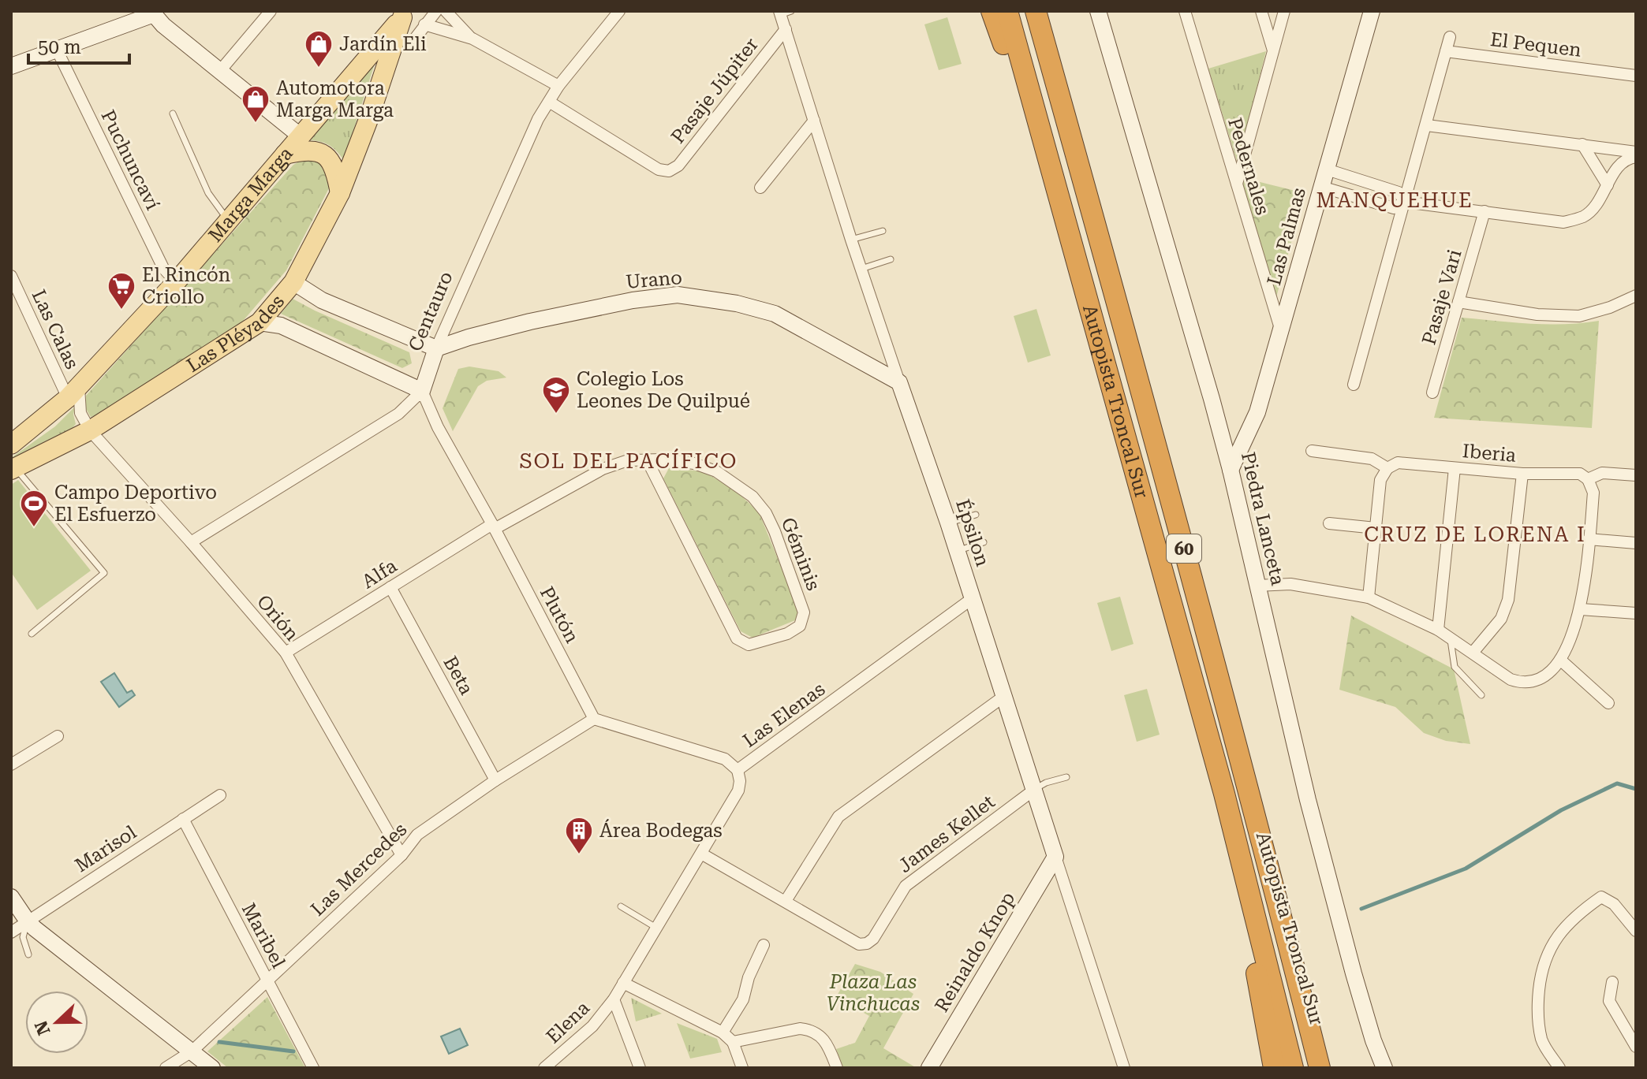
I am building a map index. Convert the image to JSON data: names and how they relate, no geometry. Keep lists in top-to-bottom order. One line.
{"streets":{"highway":["Autopista Troncal Sur","60"],"main road":["Marga Marga","Las Pléyades"],"street":["El Pequen","Pasaje Júpiter","Puchuncaví","Pedernales","Las Palmas","Urano","Pasaje Vari","Centauro","Las Calas","Iberia","Piedra Lanceta","Épsilon","Géminis","Alfa","Plutón","Orión","Beta","Las Elenas","James Kellet","Marisol","Las Mercedes","Maribel","Reinaldo Knop","Elena"]},"crossings":[["Pasaje Júpiter","Centauro"],["Pasaje Júpiter","Épsilon"],["Puchuncaví","Marga Marga"],["Pedernales","Las Palmas"],["Marga Marga","Las Calas"],["Marga Marga","Las Pléyades"],["Las Palmas","Piedra Lanceta"],["Urano","Centauro"],["Urano","Épsilon"],["Centauro","Plutón"],["Centauro","Orión"],["Las Calas","Las Pléyades"],["Las Calas","Orión"],["Las Pléyades","Orión"],["Épsilon","Las Elenas"],["Épsilon","James Kellet"],["Épsilon","Reinaldo Knop"],["Géminis","Alfa"],["Géminis","Plutón"],["Alfa","Plutón"],["Alfa","Orión"],["Alfa","Beta"],["Plutón","Las Mercedes"],["Orión","Las Mercedes"],["Beta","Las Mercedes"],["Las Elenas","Elena"],["Marisol","Maribel"],["Las Mercedes","Maribel"]],"districts":["MANQUEHUE","SOL DEL PACÍFICO","CRUZ DE LORENA I"],"parks":["Plaza Las Vinchucas"],"places":{"shop":["Jardín Eli","Automotora Marga Marga"],"supermarket":["El Rincón Criollo"],"school or university":["Colegio Los Leones De Quilpué"],"sports":["Campo Deportivo El Esfuerzo"],"building":["Área Bodegas"]},"scale_bar":"50 m","north":"left"}
